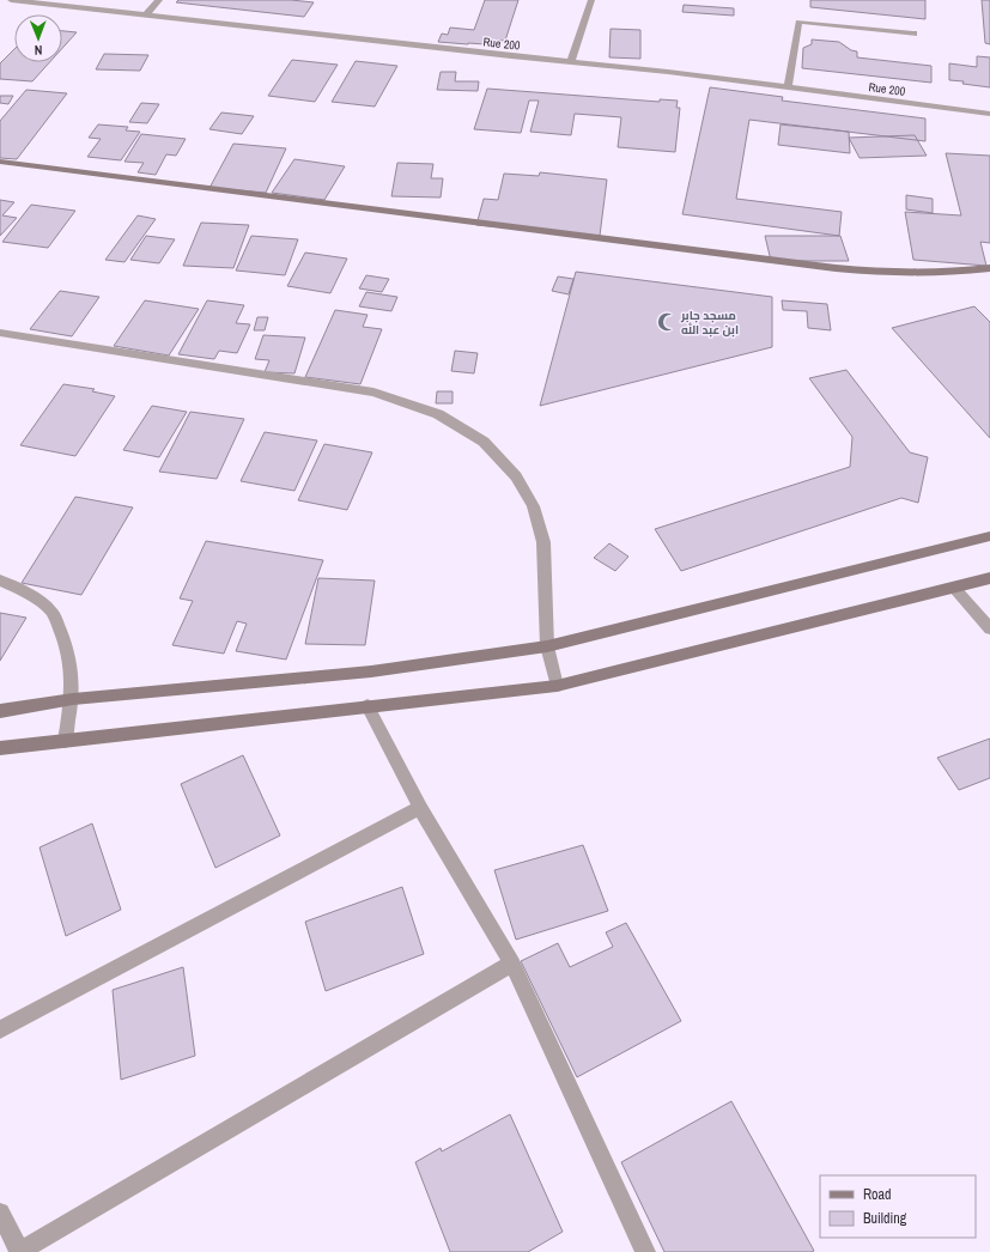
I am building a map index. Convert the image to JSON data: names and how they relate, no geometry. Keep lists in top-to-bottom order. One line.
{"streets":{"street":["Rue 200"]},"places":{"mosque":["مسجد جابر ابن عبد الله"]},"legend":["Road","Building"],"north":"bottom"}
